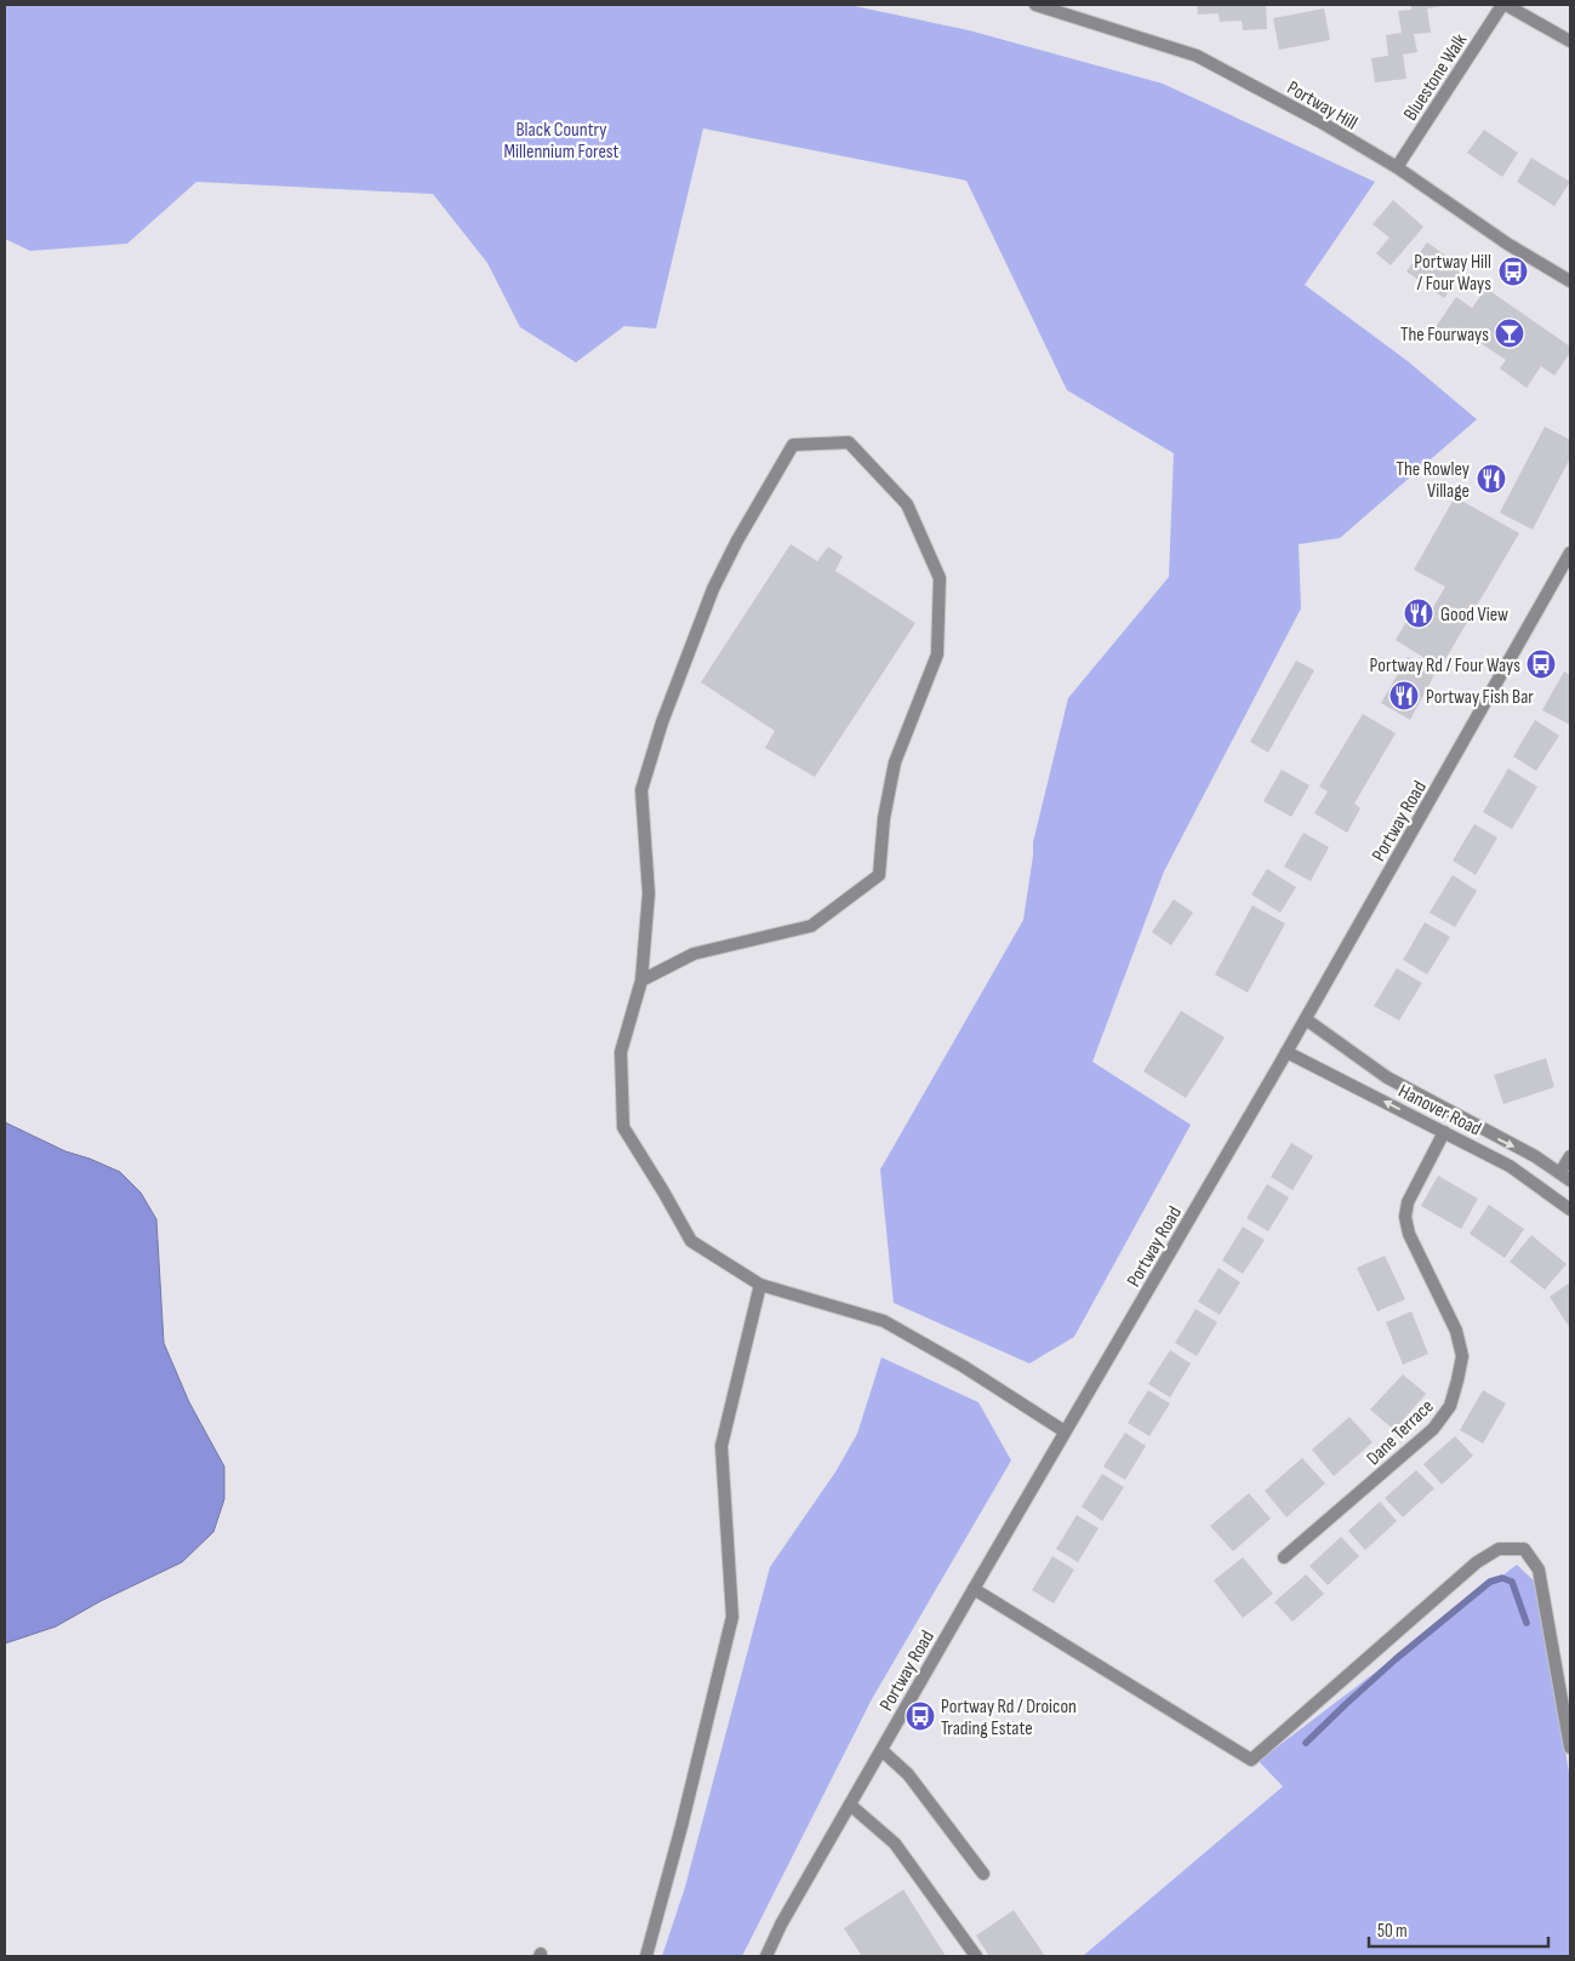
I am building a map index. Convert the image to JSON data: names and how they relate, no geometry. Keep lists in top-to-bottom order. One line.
{"streets":{"street":["Bluestone Walk","Portway Hill","Portway Road","Hanover Road","Dane Terrace"]},"crossings":[["Bluestone Walk","Portway Hill"],["Portway Road","Hanover Road"],["Hanover Road","Dane Terrace"]],"parks":["Black Country Millennium Forest"],"places":{"bus stop":["Portway Hill / Four Ways","Portway Rd / Four Ways","Portway Rd / Droicon Trading Estate"],"bar":["The Fourways"],"restaurant":["The Rowley Village","Good View","Portway Fish Bar"]},"scale_bar":"50 m"}
